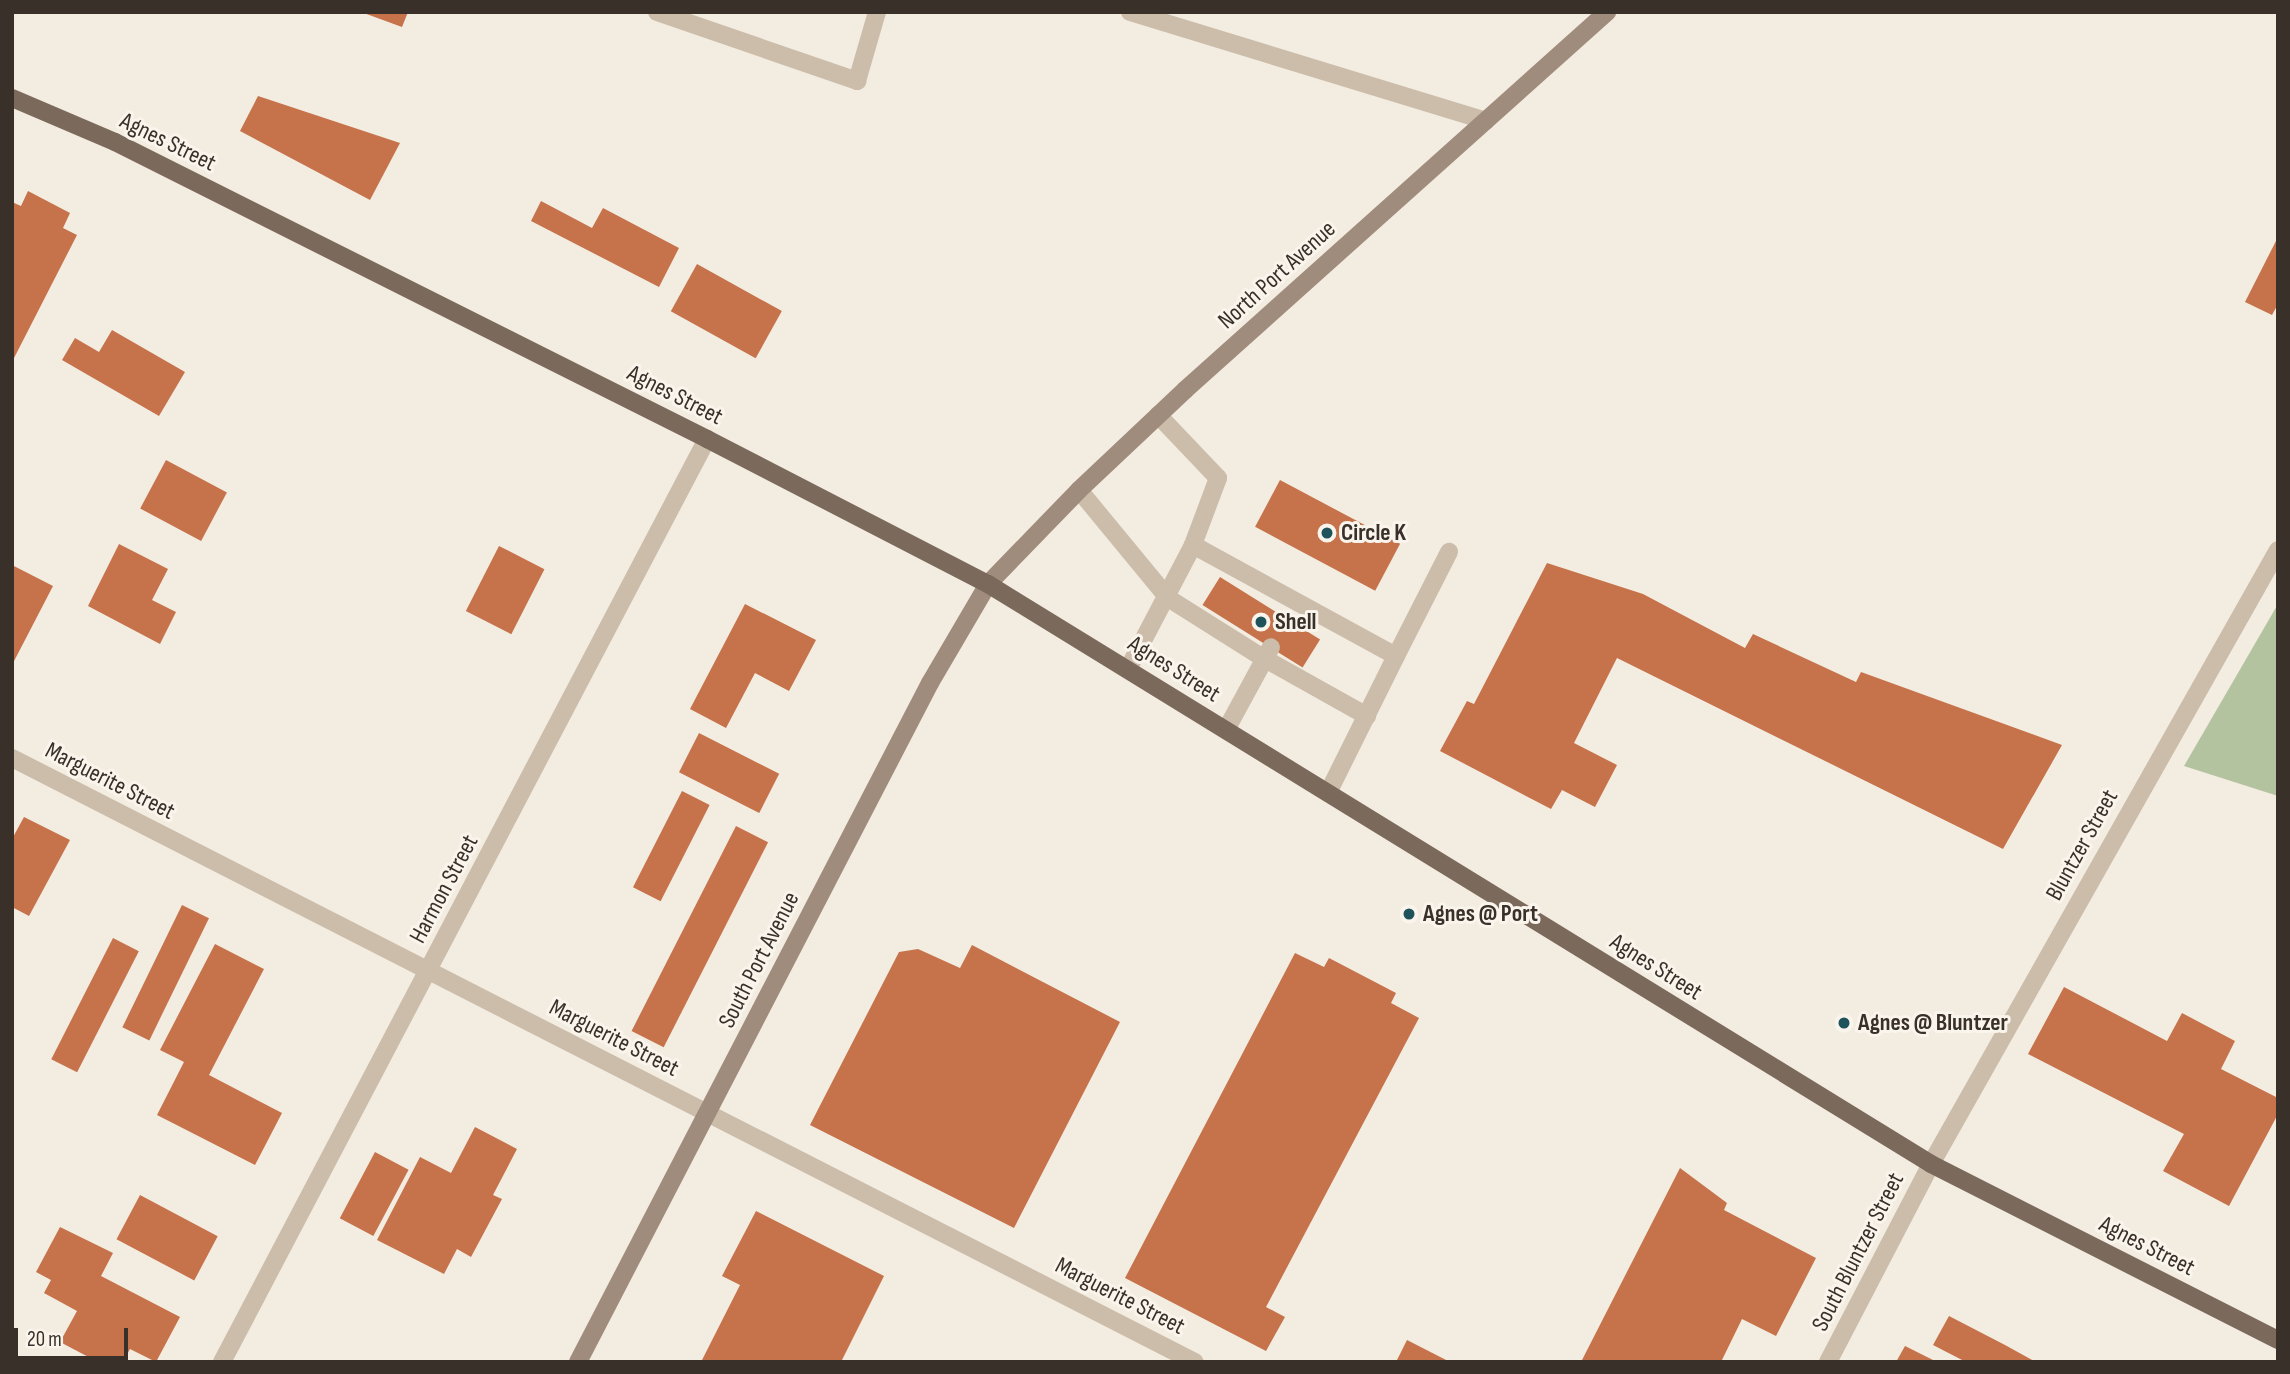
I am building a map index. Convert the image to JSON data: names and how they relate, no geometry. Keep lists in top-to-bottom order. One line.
{"streets":{"main road":["Agnes Street","North Port Avenue","South Port Avenue"],"street":["Marguerite Street","Bluntzer Street","Harmon Street","South Bluntzer Street"]},"crossings":[["Agnes Street","North Port Avenue"],["Agnes Street","Bluntzer Street"],["Agnes Street","Harmon Street"],["Agnes Street","South Port Avenue"],["Agnes Street","South Bluntzer Street"],["North Port Avenue","South Port Avenue"],["Marguerite Street","Harmon Street"],["Marguerite Street","South Port Avenue"],["Bluntzer Street","South Bluntzer Street"]],"places":["Circle K","Shell","Agnes @ Port","Agnes @ Bluntzer"],"scale_bar":"20 m"}
